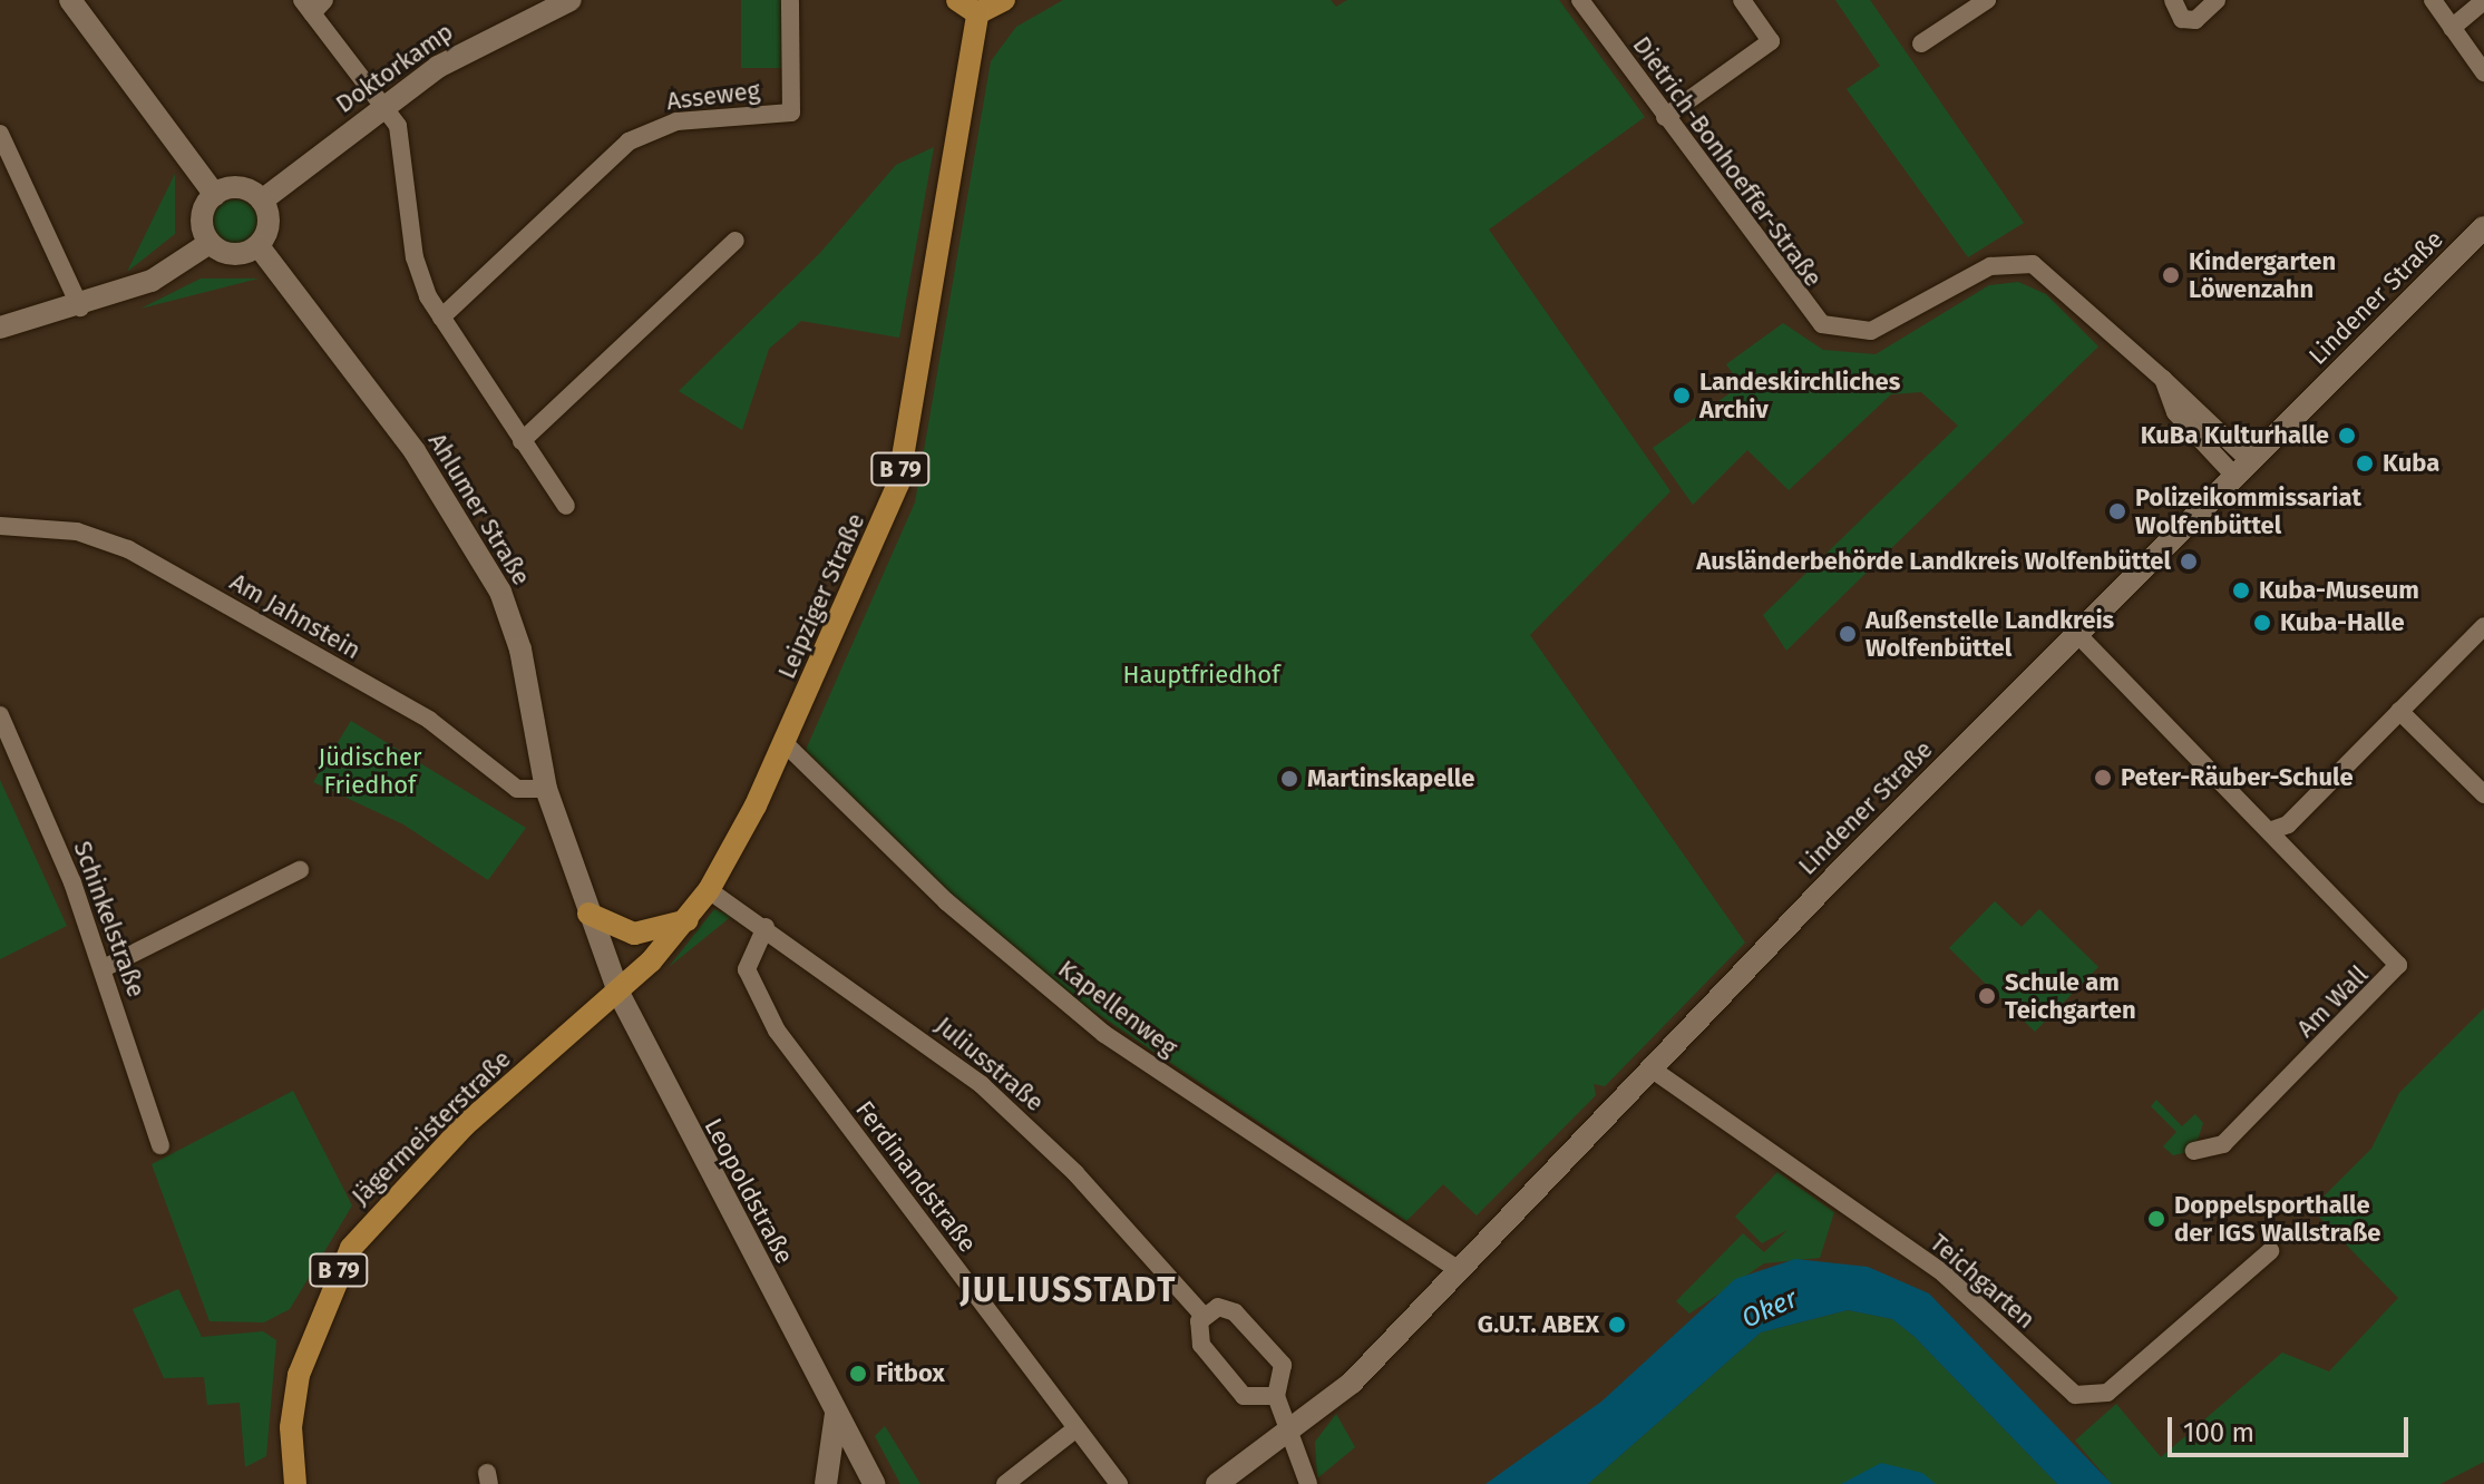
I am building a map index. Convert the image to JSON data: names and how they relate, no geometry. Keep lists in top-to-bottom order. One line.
{"streets":{"main road":["Doktorkamp","Lindener Straße","B 79","Ahlumer Straße","Leipziger Straße","Jägermeisterstraße","Leopoldstraße"],"street":["Asseweg","Dietrich-Bonhoeffer-Straße","Am Jahnstein","Schinkelstraße","Am Wall","Kapellenweg","Juliusstraße","Ferdinandstraße","Teichgarten"]},"crossings":[["Doktorkamp","Ahlumer Straße"],["Dietrich-Bonhoeffer-Straße","Lindener Straße"],["Lindener Straße","Kapellenweg"],["Lindener Straße","Teichgarten"],["Ahlumer Straße","Leipziger Straße"],["Ahlumer Straße","Am Jahnstein"],["Ahlumer Straße","Jägermeisterstraße"],["Ahlumer Straße","Leopoldstraße"],["Leipziger Straße","Kapellenweg"],["Leipziger Straße","Juliusstraße"],["Leipziger Straße","Jägermeisterstraße"],["Leipziger Straße","Leopoldstraße"],["Juliusstraße","Ferdinandstraße"],["Jägermeisterstraße","Leopoldstraße"]],"districts":["JULIUSSTADT"],"water":["Oker"],"parks":["Hauptfriedhof","Jüdischer Friedhof"],"places":["Kindergarten Löwenzahn","Landeskirchliches Archiv","KuBa Kulturhalle","Kuba","Polizeikommissariat Wolfenbüttel","Ausländerbehörde Landkreis Wolfenbüttel","Kuba-Museum","Kuba-Halle","Außenstelle Landkreis Wolfenbüttel","Peter-Räuber-Schule","Martinskapelle","Schule am Teichgarten","Doppelsporthalle der IGS Wallstraße","G.U.T. ABEX","Fitbox"],"scale_bar":"100 m"}
